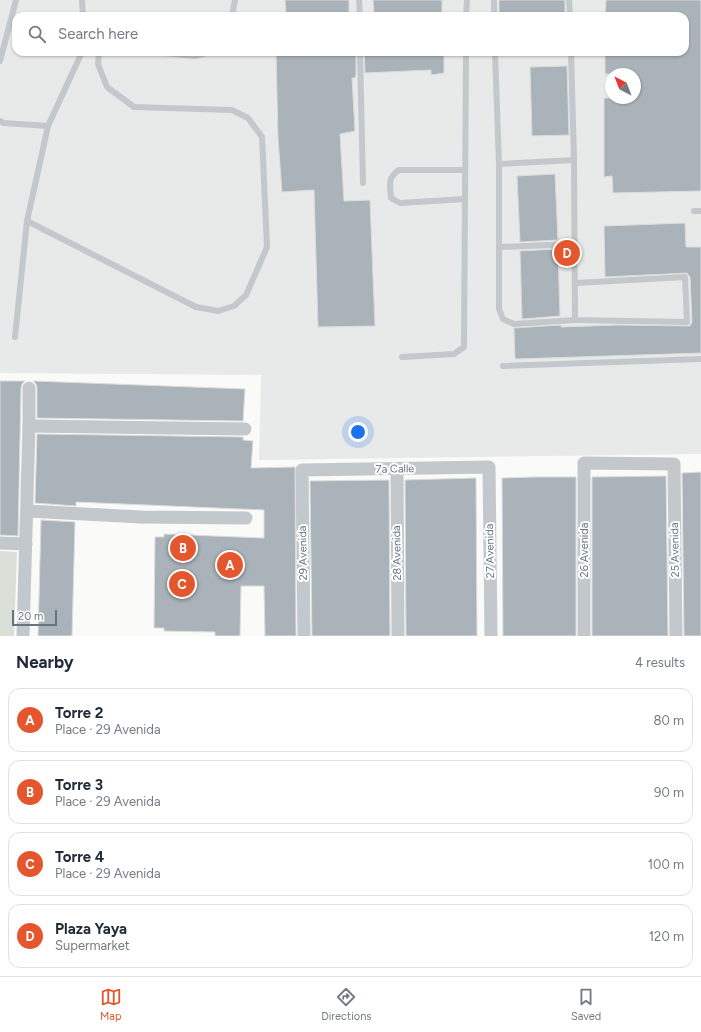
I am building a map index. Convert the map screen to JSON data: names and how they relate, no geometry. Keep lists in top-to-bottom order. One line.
{"streets":{"street":["7a Calle","26 Avenida","25 Avenida","27 Avenida","29 Avenida","28 Avenida"]},"crossings":[["7a Calle","27 Avenida"],["7a Calle","29 Avenida"],["7a Calle","28 Avenida"],["26 Avenida","25 Avenida"]],"scale_bar":"20 m","north":"top left","page":{"search":"Search here","pins":["D","B","A","C"],"scale":"20 m","heading":["Nearby","4 results"],"list":[{"mark":"A","name":"Torre 2","note":"Place · 29 Avenida","value":"80 m"},{"mark":"B","name":"Torre 3","note":"Place · 29 Avenida","value":"90 m"},{"mark":"C","name":"Torre 4","note":"Place · 29 Avenida","value":"100 m"},{"mark":"D","name":"Plaza Yaya","note":"Supermarket","value":"120 m"}],"nav":["Map","Directions","Saved"]}}
